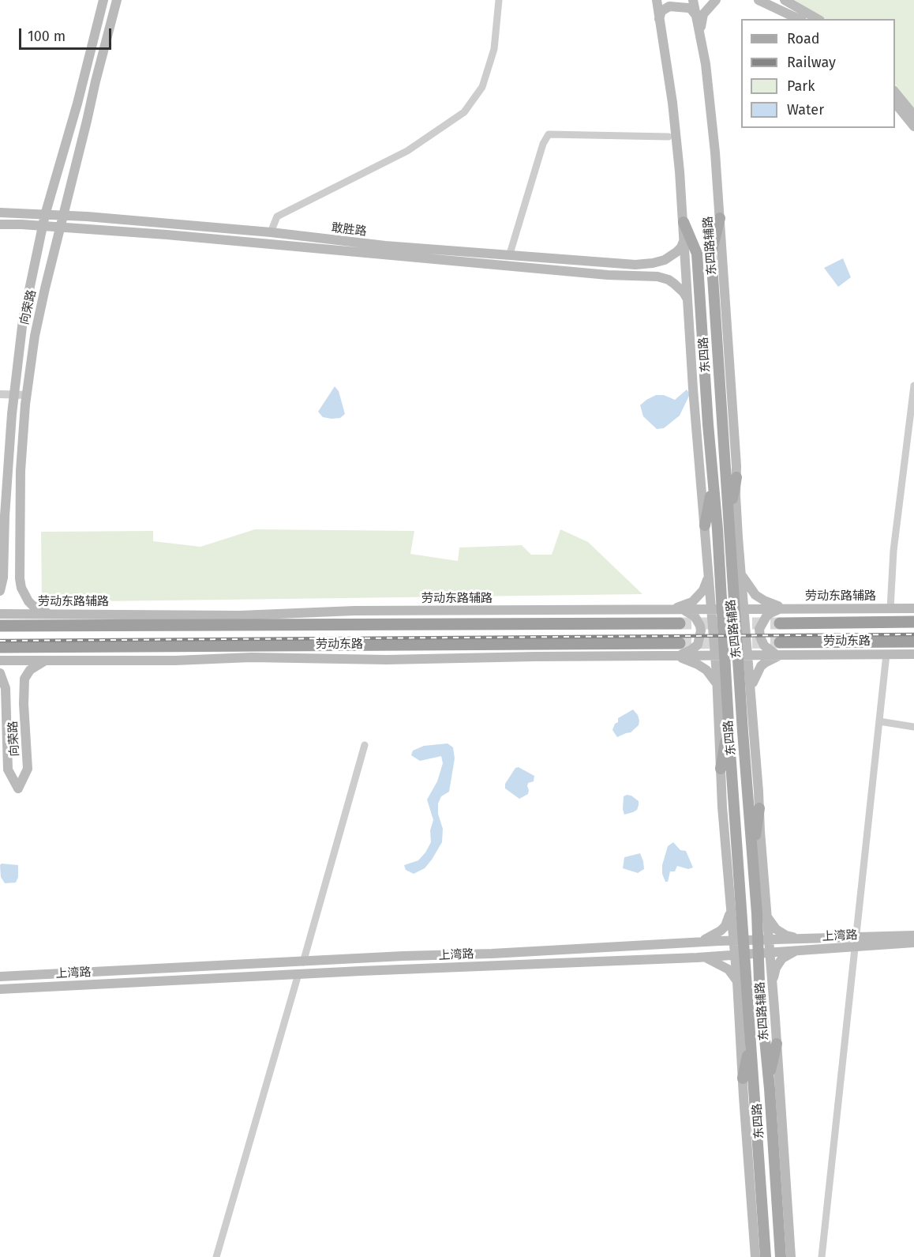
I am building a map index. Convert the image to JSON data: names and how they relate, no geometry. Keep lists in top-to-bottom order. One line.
{"streets":{"highway":["劳动东路"],"main road":["敢胜路","东四路辅路","向荣路","东四路","劳动东路辅路","上湾路"]},"crossings":[["敢胜路","东四路辅路"],["敢胜路","向荣路"],["东四路辅路","东四路"],["东四路辅路","劳动东路辅路"],["东四路辅路","上湾路"],["向荣路","劳动东路辅路"],["东四路","劳动东路辅路"],["东四路","上湾路"]],"legend":["Road","Railway","Park","Water"],"scale_bar":"100 m"}
